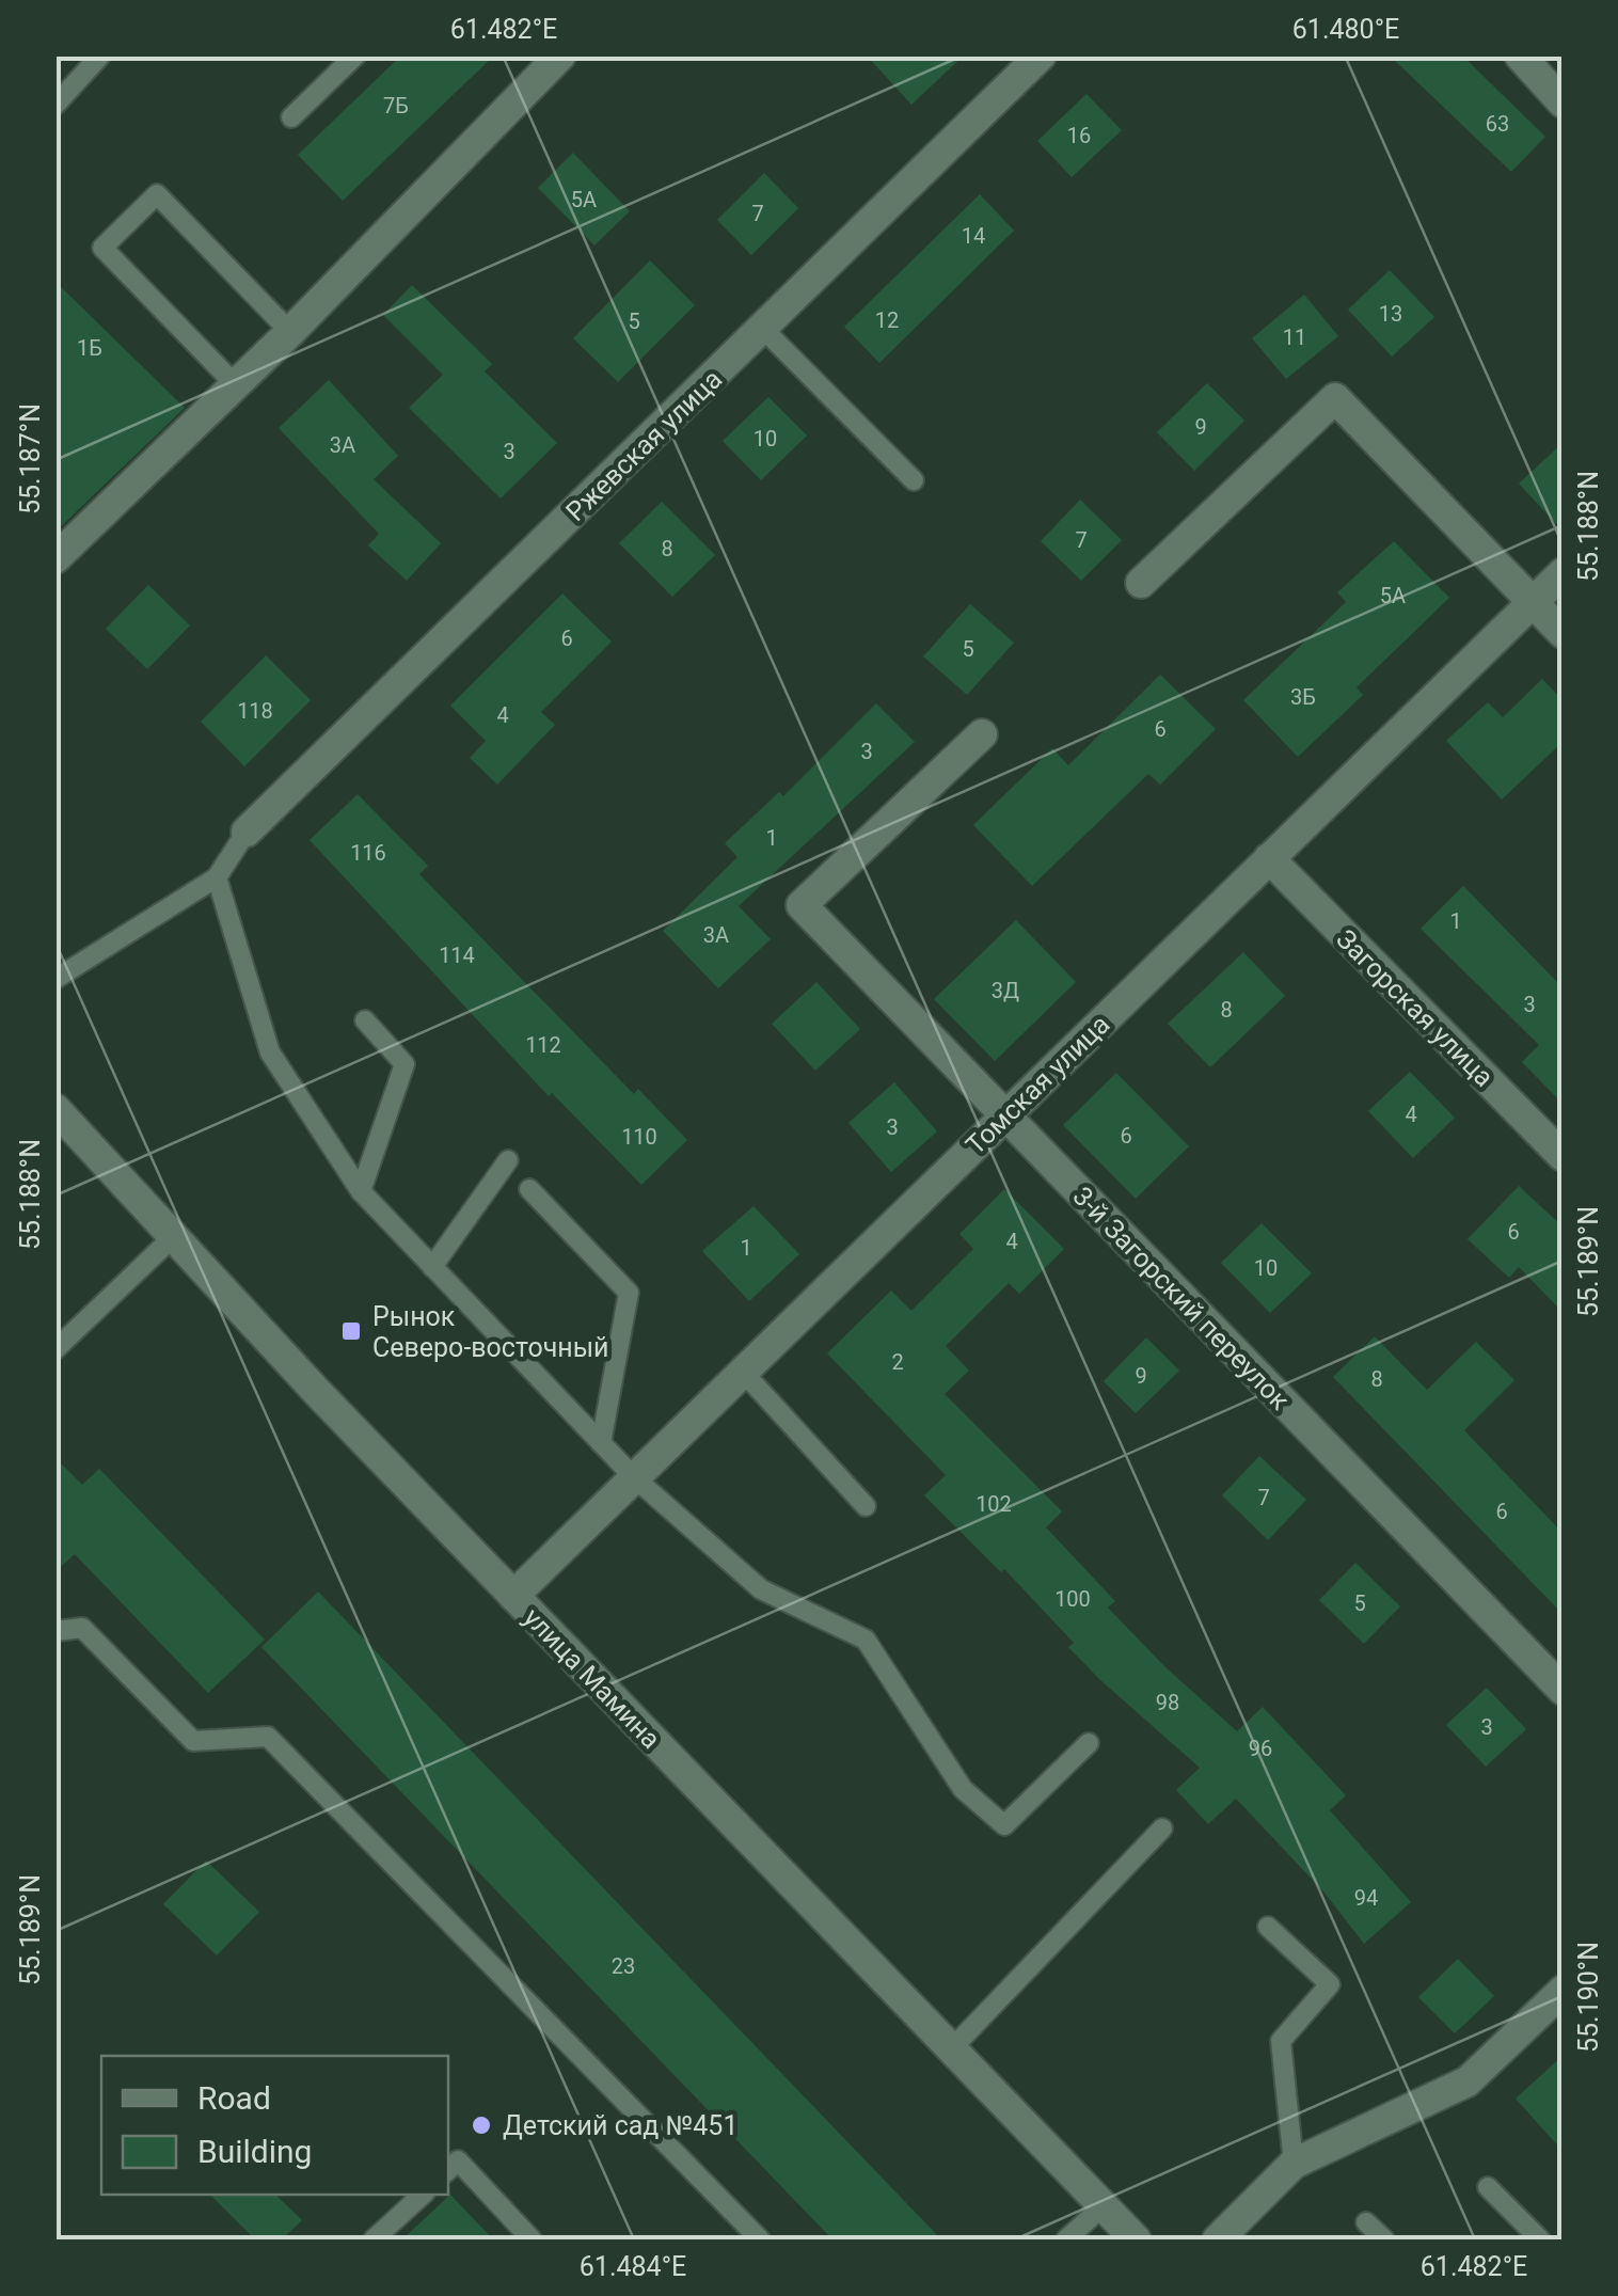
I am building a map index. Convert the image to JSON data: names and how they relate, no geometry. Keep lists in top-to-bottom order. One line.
{"streets":{"street":["Ржевская улица","Загорская улица","Томская улица","3-й Загорский переулок","улица Мамина"]},"crossings":[["Загорская улица","Томская улица"],["Томская улица","3-й Загорский переулок"],["Томская улица","улица Мамина"]],"places":{"transit":["Рынок Северо-восточный"],"other":["Детский сад №451"]},"house_numbers":["7Б","63","16","5А","7","14","13","12","5","11","1Б","9","10","3А","3","7","8","5А","6","5","3Б","118","4","6","3","1","116","1","3А","114","3Д","3","8","112","4","3","6","110","6","4","1","10","2","9","8","7","102","6","100","5","98","3","96","94","23"],"legend":["Road","Building"],"coordinates":["61.482°E","61.480°E","55.187°N","55.188°N","55.189°N","55.190°N","61.484°E"]}
